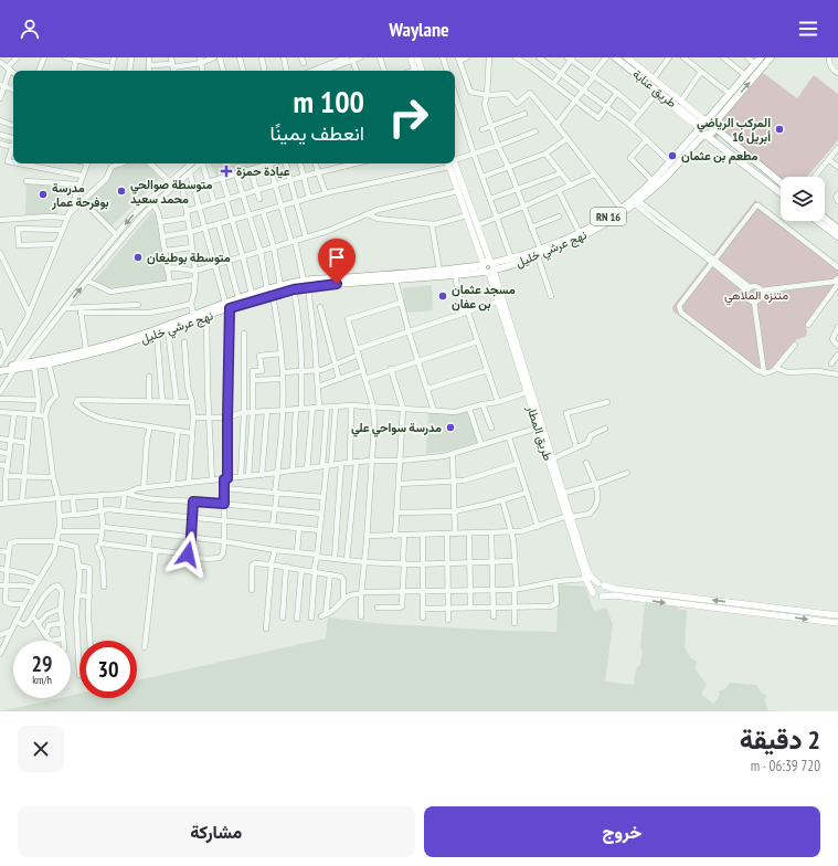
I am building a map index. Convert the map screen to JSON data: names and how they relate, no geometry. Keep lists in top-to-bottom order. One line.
{"streets":{"highway":["طريق عنابة","RN 16","نهج عرشي خليل"],"main road":["طريق المطار"]},"crossings":[["نهج عرشي خليل","طريق المطار"]],"parks":["متنزه الملاهي"],"places":{"other":["المركب الرياضي 16 أبريل","مطعم بن عثمان","متوسطة صوالحي محمد سعيد","مدرسة بوفرحة عمار","متوسطة بوطيغان","مسجد عثمان بن عفان","مدرسة سواحي علي"],"health":["عيادة حمزة"]},"page":{"header":"Waylane","turn":["100 m","انعطف يمينًا"],"speed":"29 km/h","limit":"30","heading":["2 دقيقة","720 m · 06:39"],"buttons":["خروج","مشاركة"]}}
